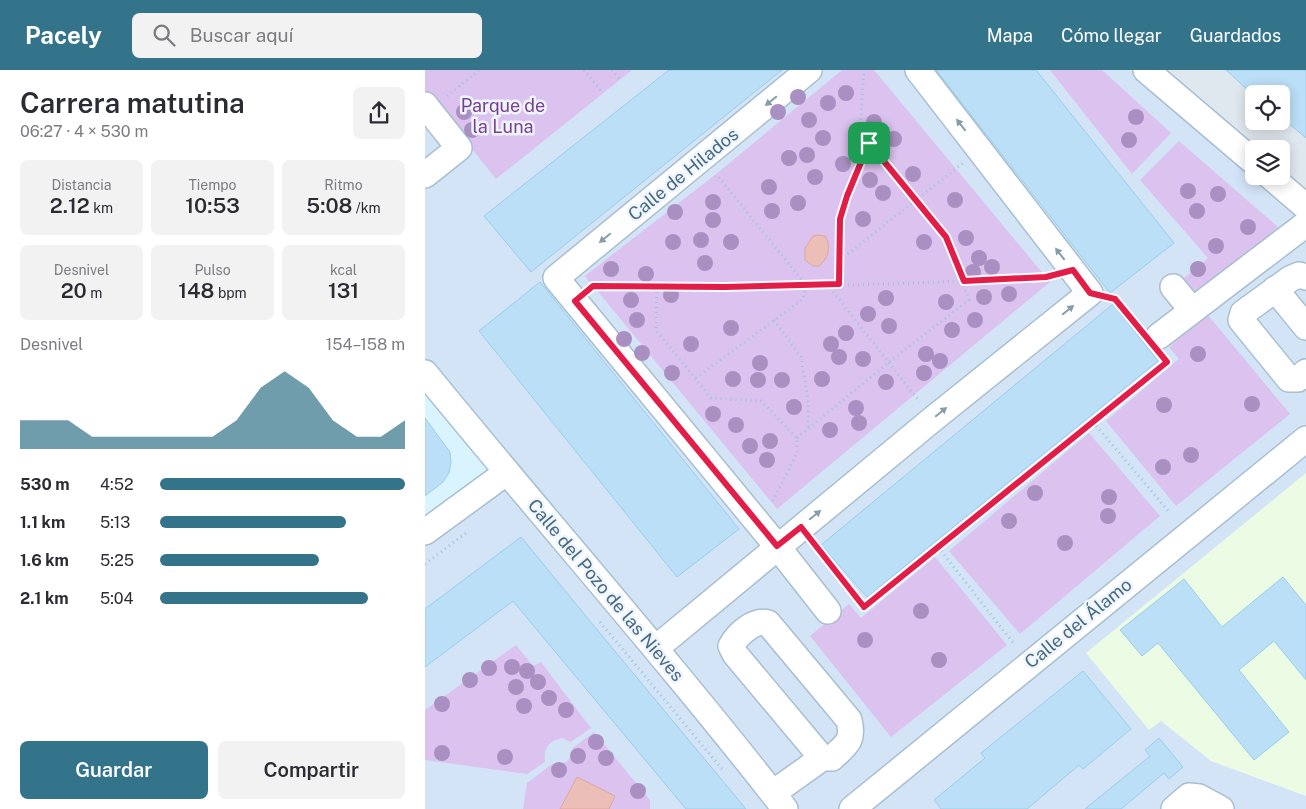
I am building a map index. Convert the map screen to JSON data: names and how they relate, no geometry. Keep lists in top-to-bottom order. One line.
{"streets":{"street":["Calle de Hilados","Calle del Pozo de las Nieves","Calle del Álamo"]},"one_way":["Calle de Hilados"],"parks":["Parque de la Luna"],"page":{"header":"Pacely","search":"Buscar aquí","nav":["Mapa","Cómo llegar","Guardados"],"heading":["Carrera matutina","06:27 · 4 × 530 m"],"stats":[["Distancia","2.12 km"],["Tiempo","10:53"],["Ritmo","5:08 /km"],["Desnivel","20 m"],["Pulso","148 bpm"],["kcal","131"]],"chart":["Desnivel","154–158 m"],"list":[{"name":"530 m","note":"4:52"},{"name":"1.1 km","note":"5:13"},{"name":"1.6 km","note":"5:25"},{"name":"2.1 km","note":"5:04"}],"buttons":["Guardar","Compartir"]}}
